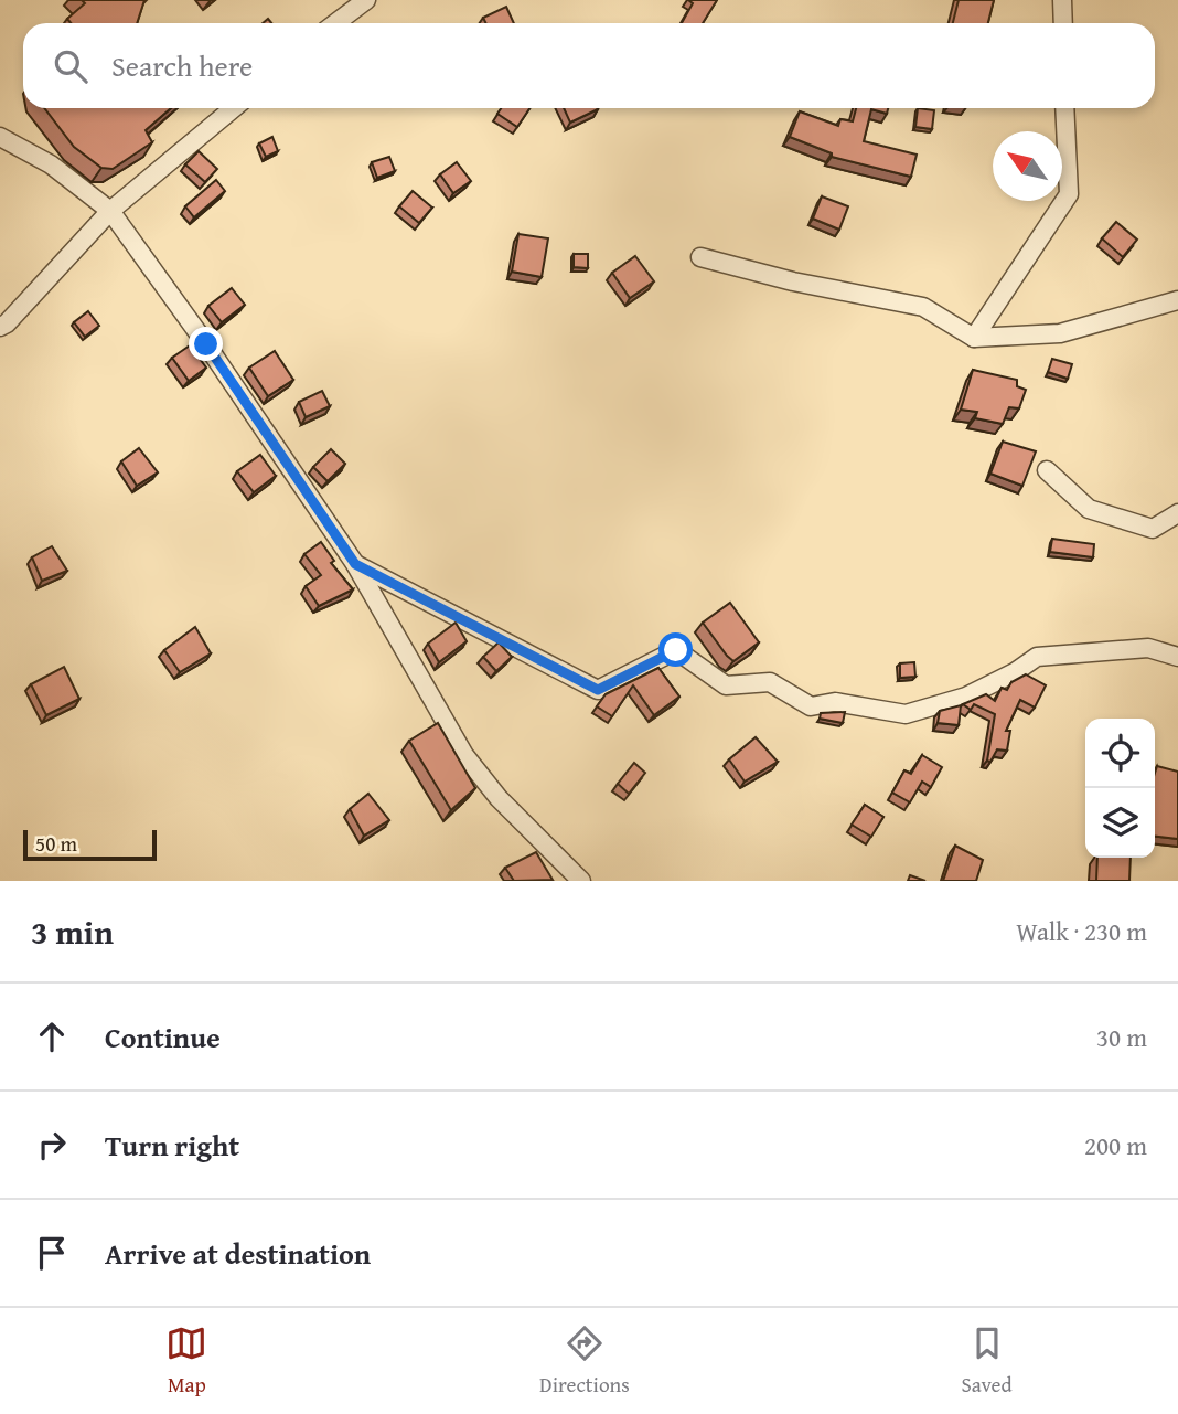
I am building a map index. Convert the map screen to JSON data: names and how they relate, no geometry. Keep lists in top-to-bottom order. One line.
{"scale_bar":"50 m","north":"top left","page":{"search":"Search here","scale":"50 m","heading":["3 min","Walk · 230 m"],"list":[["Continue","30 m"],["Turn right","200 m"],"Arrive at destination"],"nav":["Map","Directions","Saved"]}}
